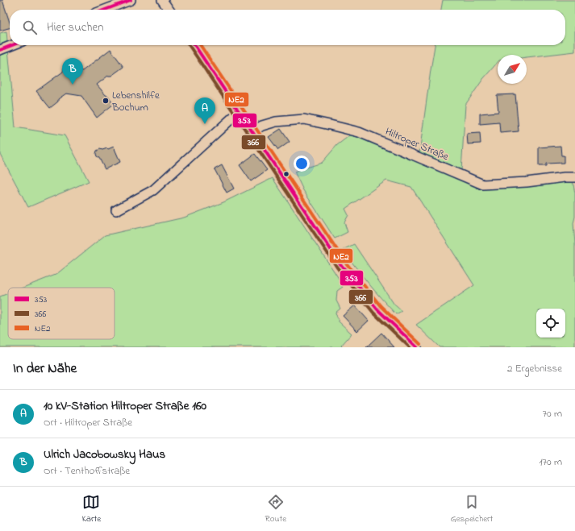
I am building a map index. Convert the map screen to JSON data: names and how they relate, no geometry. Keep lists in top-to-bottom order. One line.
{"streets":{"street":["Hiltroper Straße"]},"places":["Lebenshilfe Bochum"],"lines":["transit line 353","transit line 366","transit line NE2"],"legend":["353","366","NE2"],"north":"top right","page":{"search":"Hier suchen","pins":["B","A"],"heading":["In der Nähe","2 Ergebnisse"],"list":[{"mark":"A","name":"10 kV-Station Hiltroper Straße 160","note":"Ort · Hiltroper Straße","value":"70 m"},{"mark":"B","name":"Ulrich Jacobowsky Haus","note":"Ort · Tenthoffstraße","value":"170 m"}],"nav":["Karte","Route","Gespeichert"]}}
